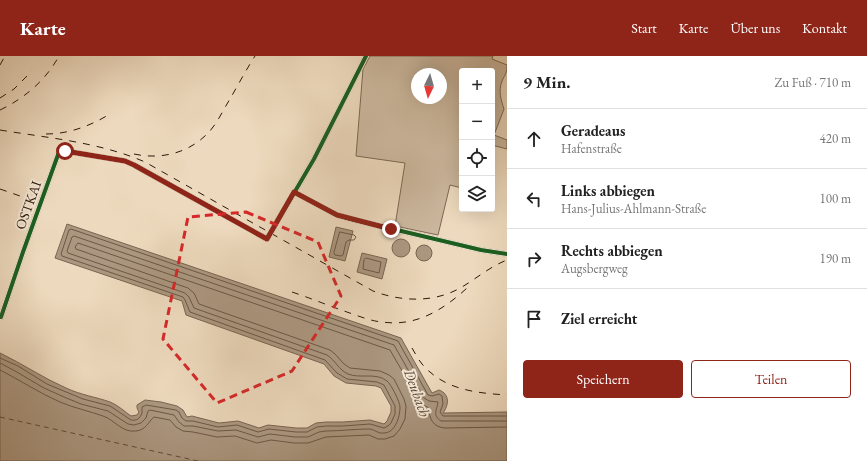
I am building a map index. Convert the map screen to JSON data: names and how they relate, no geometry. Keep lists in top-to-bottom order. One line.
{"streets":{"street":["OSTKAI"]},"water":["Deubach"],"north":"bottom","page":{"header":"Karte","nav":["Start","Karte","Über uns","Kontakt"],"heading":["9 Min.","Zu Fuß · 710 m"],"map_buttons":["+","−"],"list":[["Geradeaus","Hafenstraße","420 m"],["Links abbiegen","Hans-Julius-Ahlmann-Straße","100 m"],["Rechts abbiegen","Augsbergweg","190 m"],"Ziel erreicht"],"buttons":["Speichern","Teilen"]}}
